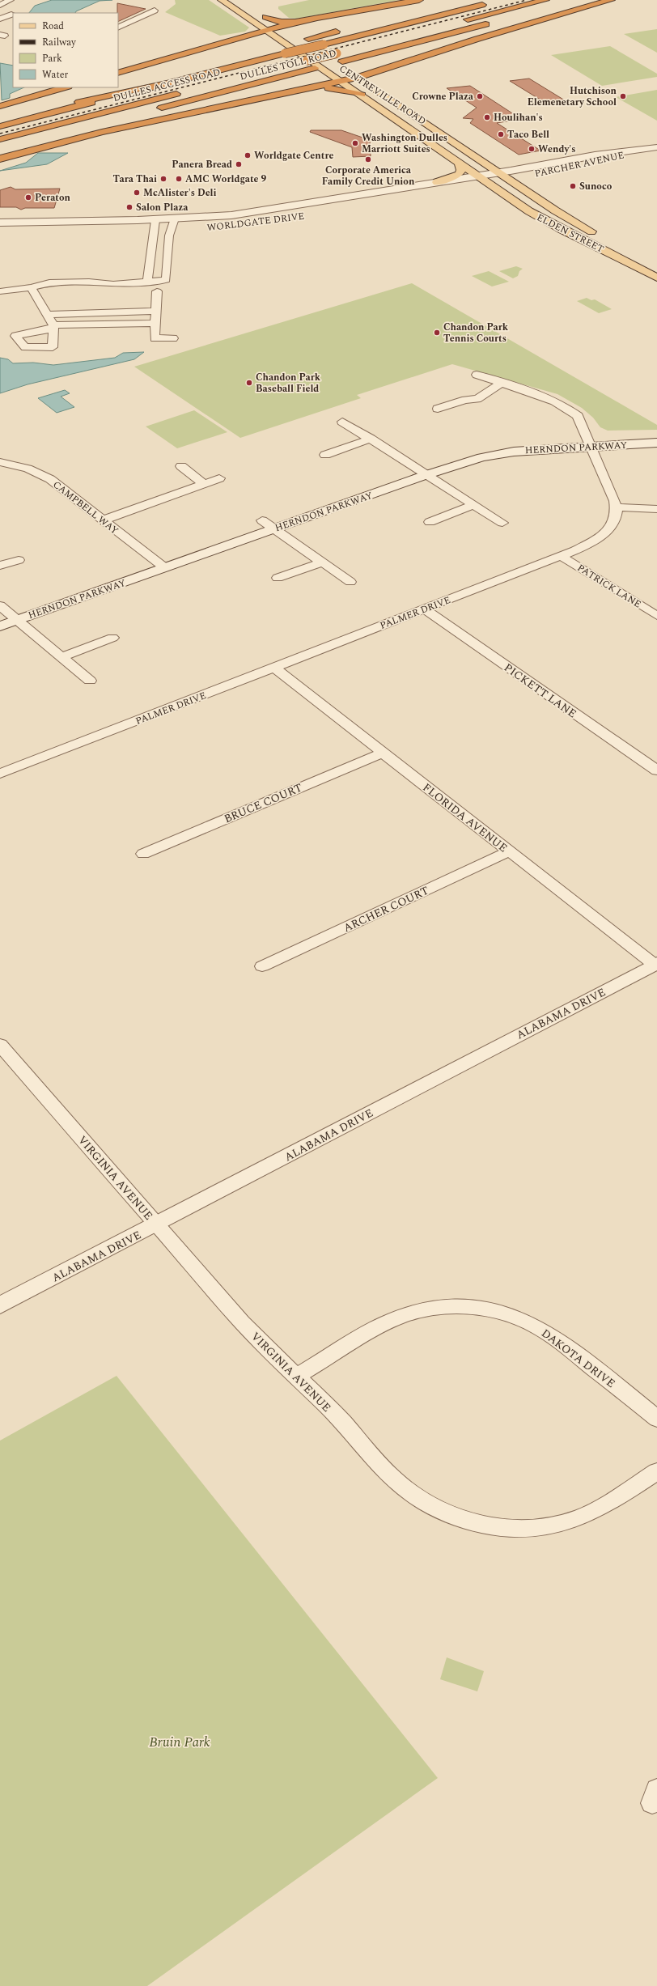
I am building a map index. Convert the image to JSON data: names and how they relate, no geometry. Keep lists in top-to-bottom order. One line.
{"streets":{"highway":["DULLES TOLL ROAD","DULLES ACCESS ROAD"],"main road":["CENTREVILLE ROAD","ELDEN STREET"],"street":["PARCHER AVENUE","WORLDGATE DRIVE","HERNDON PARKWAY","CAMPBELL WAY","PATRICK LANE","PALMER DRIVE","PICKETT LANE","BRUCE COURT","FLORIDA AVENUE","ARCHER COURT","ALABAMA DRIVE","VIRGINIA AVENUE","DAKOTA DRIVE"]},"crossings":[["CENTREVILLE ROAD","PARCHER AVENUE"],["CENTREVILLE ROAD","WORLDGATE DRIVE"],["CENTREVILLE ROAD","ELDEN STREET"],["PARCHER AVENUE","WORLDGATE DRIVE"],["PARCHER AVENUE","ELDEN STREET"],["HERNDON PARKWAY","CAMPBELL WAY"],["PATRICK LANE","PALMER DRIVE"],["PALMER DRIVE","PICKETT LANE"],["PALMER DRIVE","FLORIDA AVENUE"],["BRUCE COURT","FLORIDA AVENUE"],["FLORIDA AVENUE","ARCHER COURT"],["FLORIDA AVENUE","ALABAMA DRIVE"],["ALABAMA DRIVE","VIRGINIA AVENUE"],["VIRGINIA AVENUE","DAKOTA DRIVE"]],"parks":["Bruin Park"],"places":["Crowne Plaza","Hutchison Elemenetary School","Houlihan's","Taco Bell","Washington Dulles Marriott Suites","Wendy's","Worldgate Centre","Corporate America Family Credit Union","Panera Bread","Tara Thai","AMC Worldgate 9","Sunoco","McAlister's Deli","Peraton","Salon Plaza","Chandon Park Tennis Courts","Chandon Park Baseball Field"],"legend":["Road","Railway","Park","Water"]}
